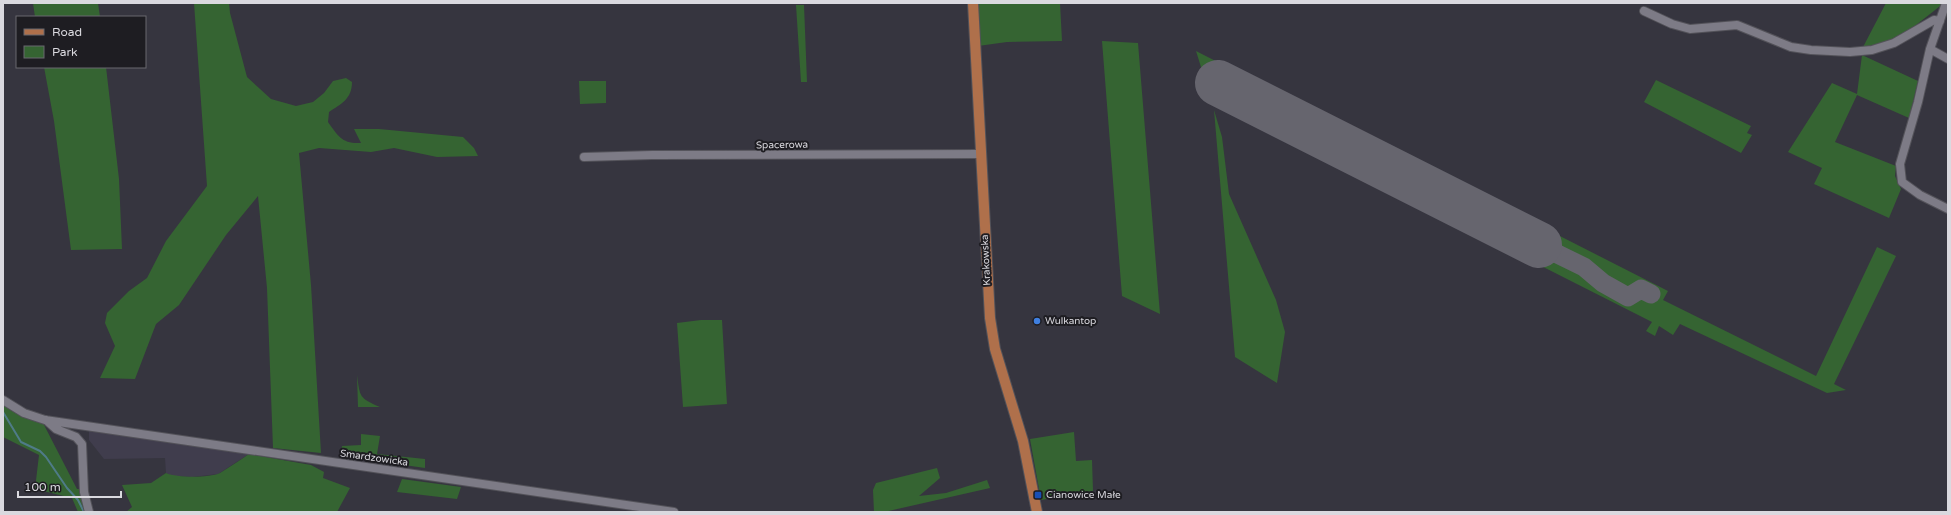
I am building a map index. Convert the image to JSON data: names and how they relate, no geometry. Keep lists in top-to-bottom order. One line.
{"streets":{"main road":["Krakowska"],"street":["Spacerowa","Smardzowicka"]},"crossings":[["Spacerowa","Krakowska"]],"places":{"other":["Wulkantop"],"transit":["Cianowice Małe"]},"legend":["Road","Park"],"scale_bar":"100 m"}
